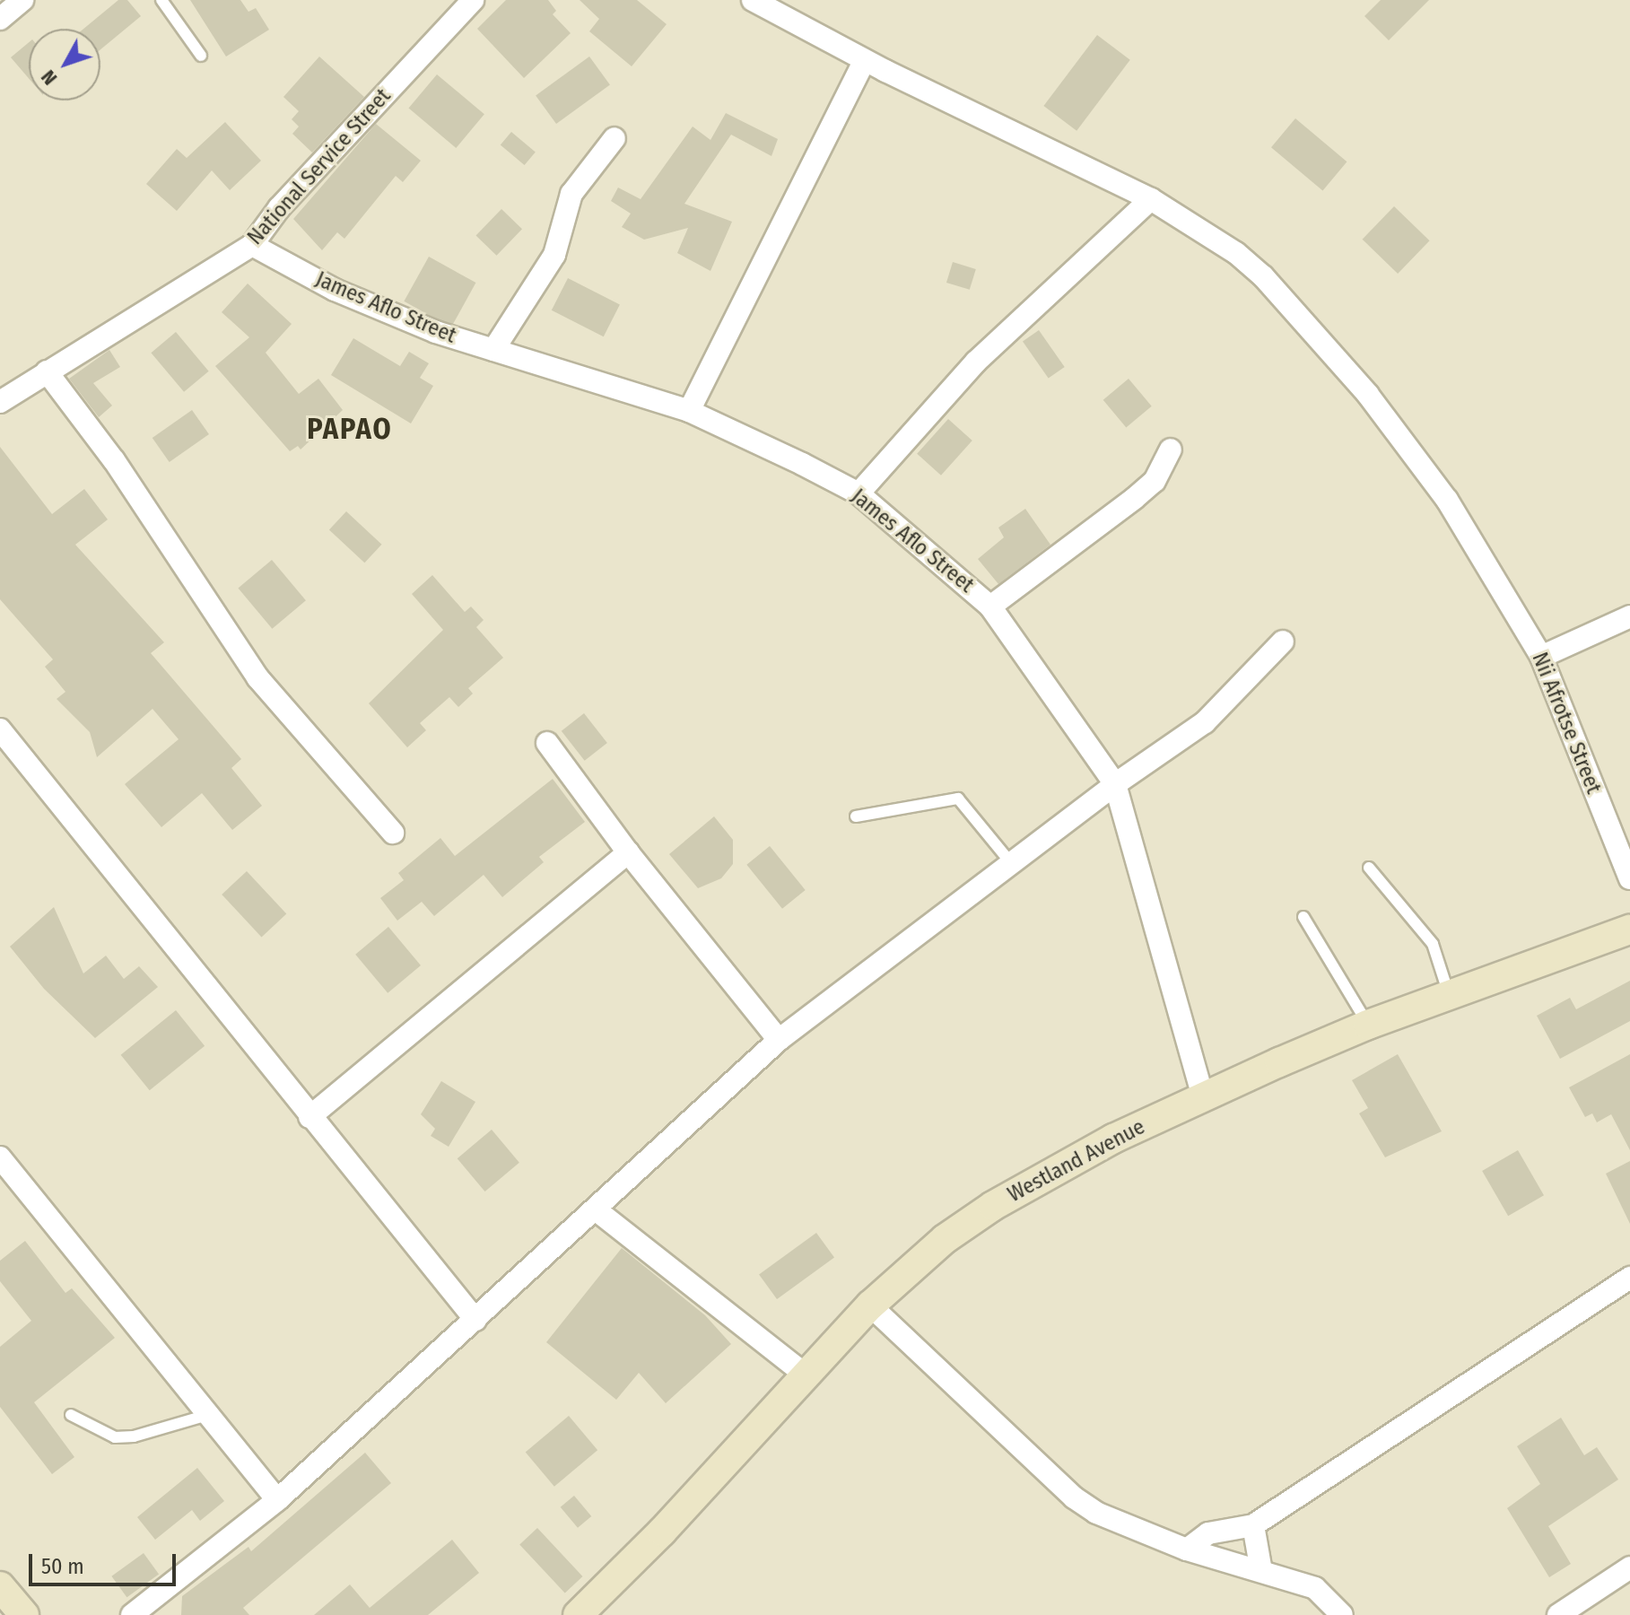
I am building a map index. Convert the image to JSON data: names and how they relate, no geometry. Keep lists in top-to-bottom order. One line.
{"streets":{"street":["National Service Street","James Aflo Street","Nii Afrotse Street","Westland Avenue"]},"crossings":[["National Service Street","James Aflo Street"],["James Aflo Street","Westland Avenue"]],"districts":["PAPAO"],"scale_bar":"50 m","north":"bottom left"}
